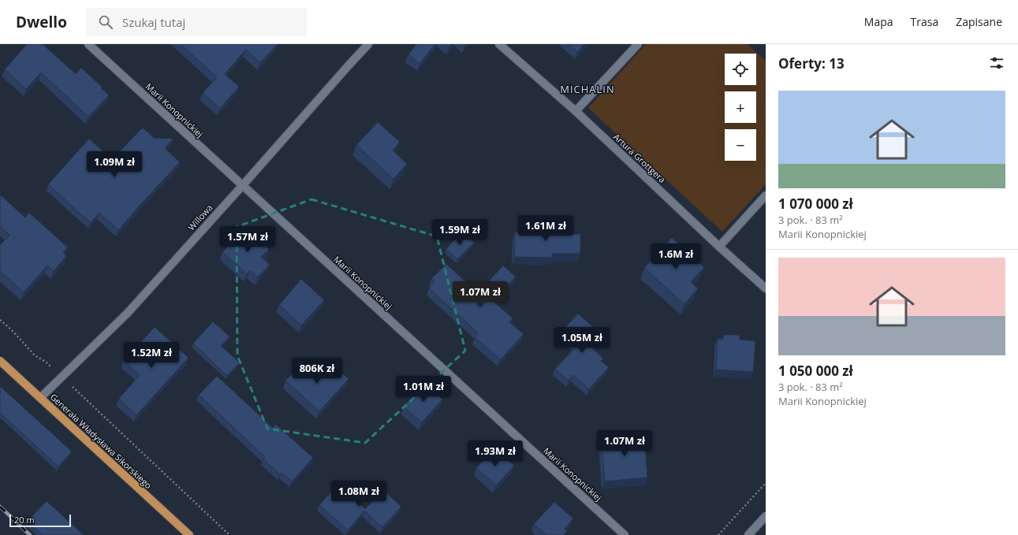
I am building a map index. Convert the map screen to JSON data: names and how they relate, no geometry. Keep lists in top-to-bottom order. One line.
{"streets":{"main road":["Generała Władysława Sikorskiego"],"street":["Marii Konopnickiej","Artura Grottgera","Willowa"]},"crossings":[["Marii Konopnickiej","Willowa"],["Willowa","Generała Władysława Sikorskiego"]],"districts":["MICHALIN"],"scale_bar":"20 m","page":{"header":"Dwello","search":"Szukaj tutaj","nav":["Mapa","Trasa","Zapisane"],"heading":"Oferty: 13","map_buttons":["+","−"],"list":[{"name":"1 070 000 zł","note":"3 pok. · 83 m² · Marii Konopnickiej"},{"name":"1 050 000 zł","note":"3 pok. · 83 m² · Marii Konopnickiej"}],"price":["1.09M zł","1.61M zł","1.59M zł","1.57M zł","1.6M zł","1.07M zł","1.05M zł","1.52M zł","806K zł","1.01M zł","1.07M zł","1.93M zł","1.08M zł"],"scale":"20 m"}}
